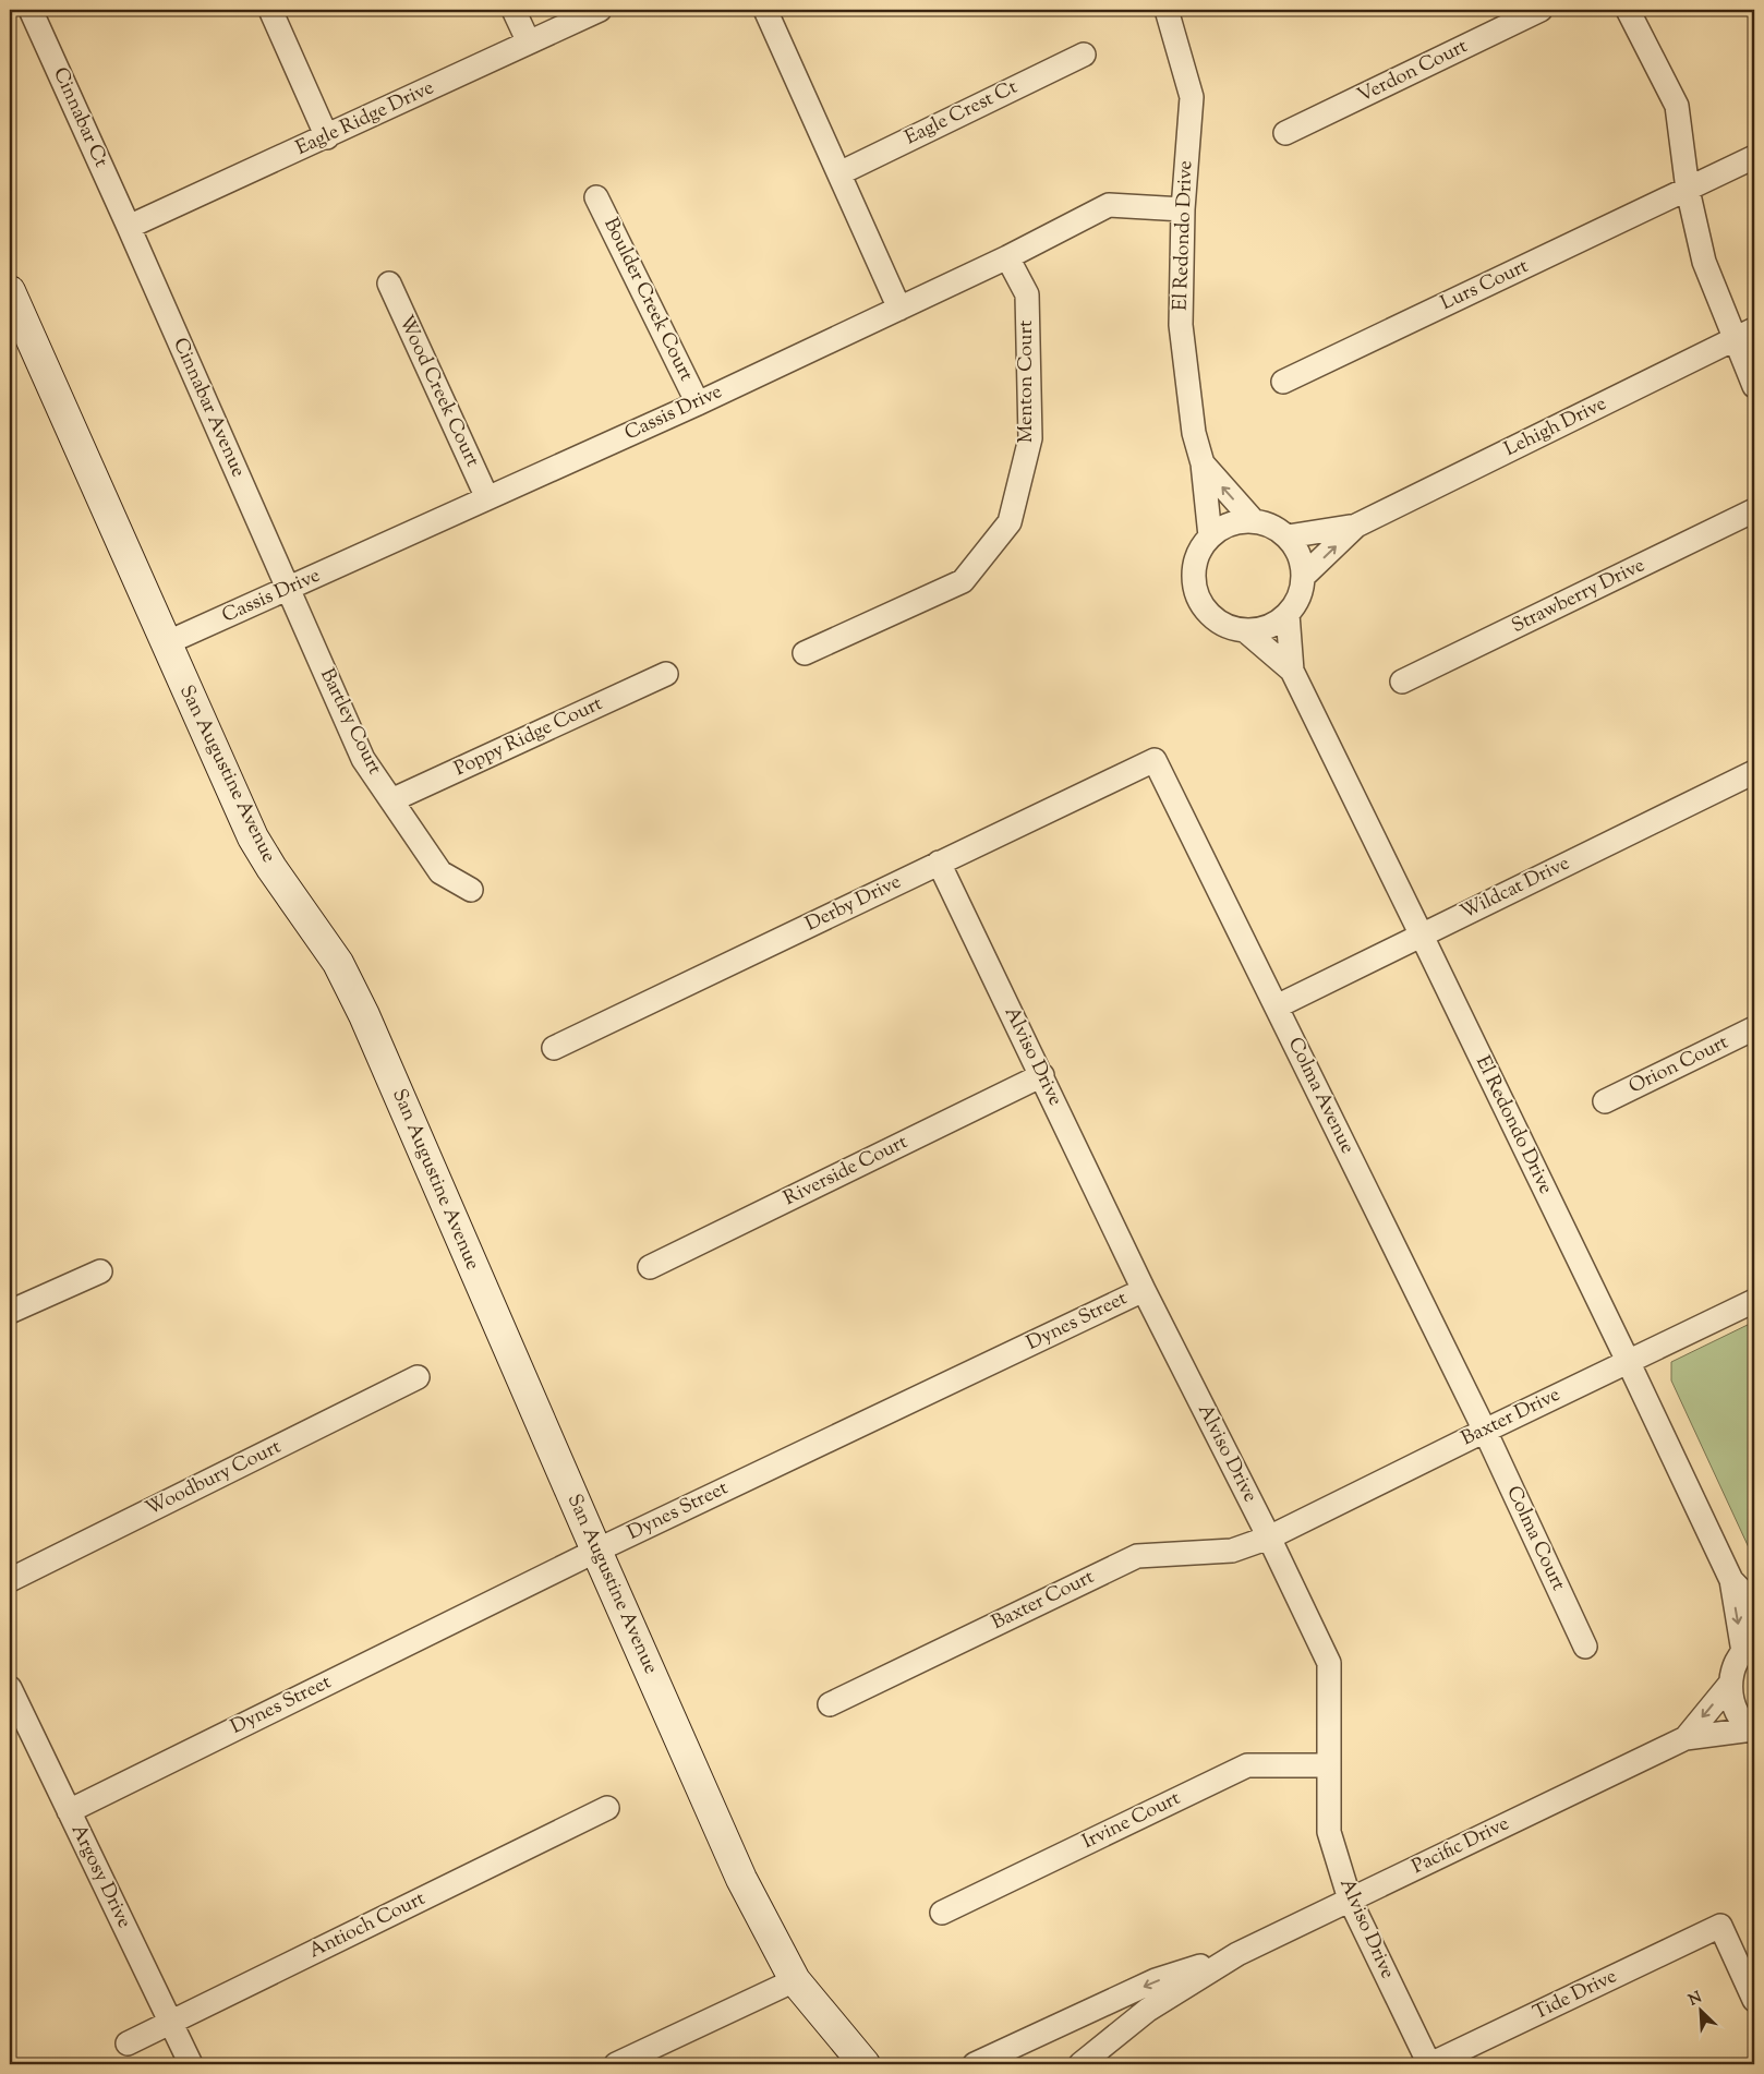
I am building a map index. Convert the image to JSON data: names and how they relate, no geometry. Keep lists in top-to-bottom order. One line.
{"streets":{"street":["Verdon Court","Eagle Crest Ct","Cinnabar Ct","Eagle Ridge Drive","El Redondo Drive","Lurs Court","Boulder Creek Court","Menton Court","Wood Creek Court","Cinnabar Avenue","Cassis Drive","Lehigh Drive","Strawberry Drive","Bartley Court","Poppy Ridge Court","San Augustine Avenue","Wildcat Drive","Derby Drive","Alviso Drive","Orion Court","Colma Avenue","Riverside Court","Dynes Street","Baxter Drive","Woodbury Court","Colma Court","Baxter Court","Irvine Court","Pacific Drive","Argosy Drive","Antioch Court","Tide Drive"]},"crossings":[["Cinnabar Ct","Eagle Ridge Drive"],["Cinnabar Ct","Cinnabar Avenue"],["Eagle Ridge Drive","Cinnabar Avenue"],["El Redondo Drive","Cassis Drive"],["El Redondo Drive","Lehigh Drive"],["El Redondo Drive","Wildcat Drive"],["El Redondo Drive","Baxter Drive"],["Boulder Creek Court","Cassis Drive"],["Menton Court","Cassis Drive"],["Wood Creek Court","Cassis Drive"],["Cinnabar Avenue","Cassis Drive"],["Cinnabar Avenue","Bartley Court"],["Cassis Drive","Bartley Court"],["Cassis Drive","San Augustine Avenue"],["Bartley Court","Poppy Ridge Court"],["San Augustine Avenue","Dynes Street"],["Wildcat Drive","Colma Avenue"],["Derby Drive","Alviso Drive"],["Derby Drive","Colma Avenue"],["Alviso Drive","Riverside Court"],["Alviso Drive","Dynes Street"],["Alviso Drive","Baxter Drive"],["Alviso Drive","Baxter Court"],["Alviso Drive","Irvine Court"],["Alviso Drive","Pacific Drive"],["Alviso Drive","Tide Drive"],["Colma Avenue","Baxter Drive"],["Colma Avenue","Colma Court"],["Dynes Street","Argosy Drive"],["Baxter Drive","Colma Court"],["Baxter Drive","Baxter Court"],["Argosy Drive","Antioch Court"]],"north":"top left"}
